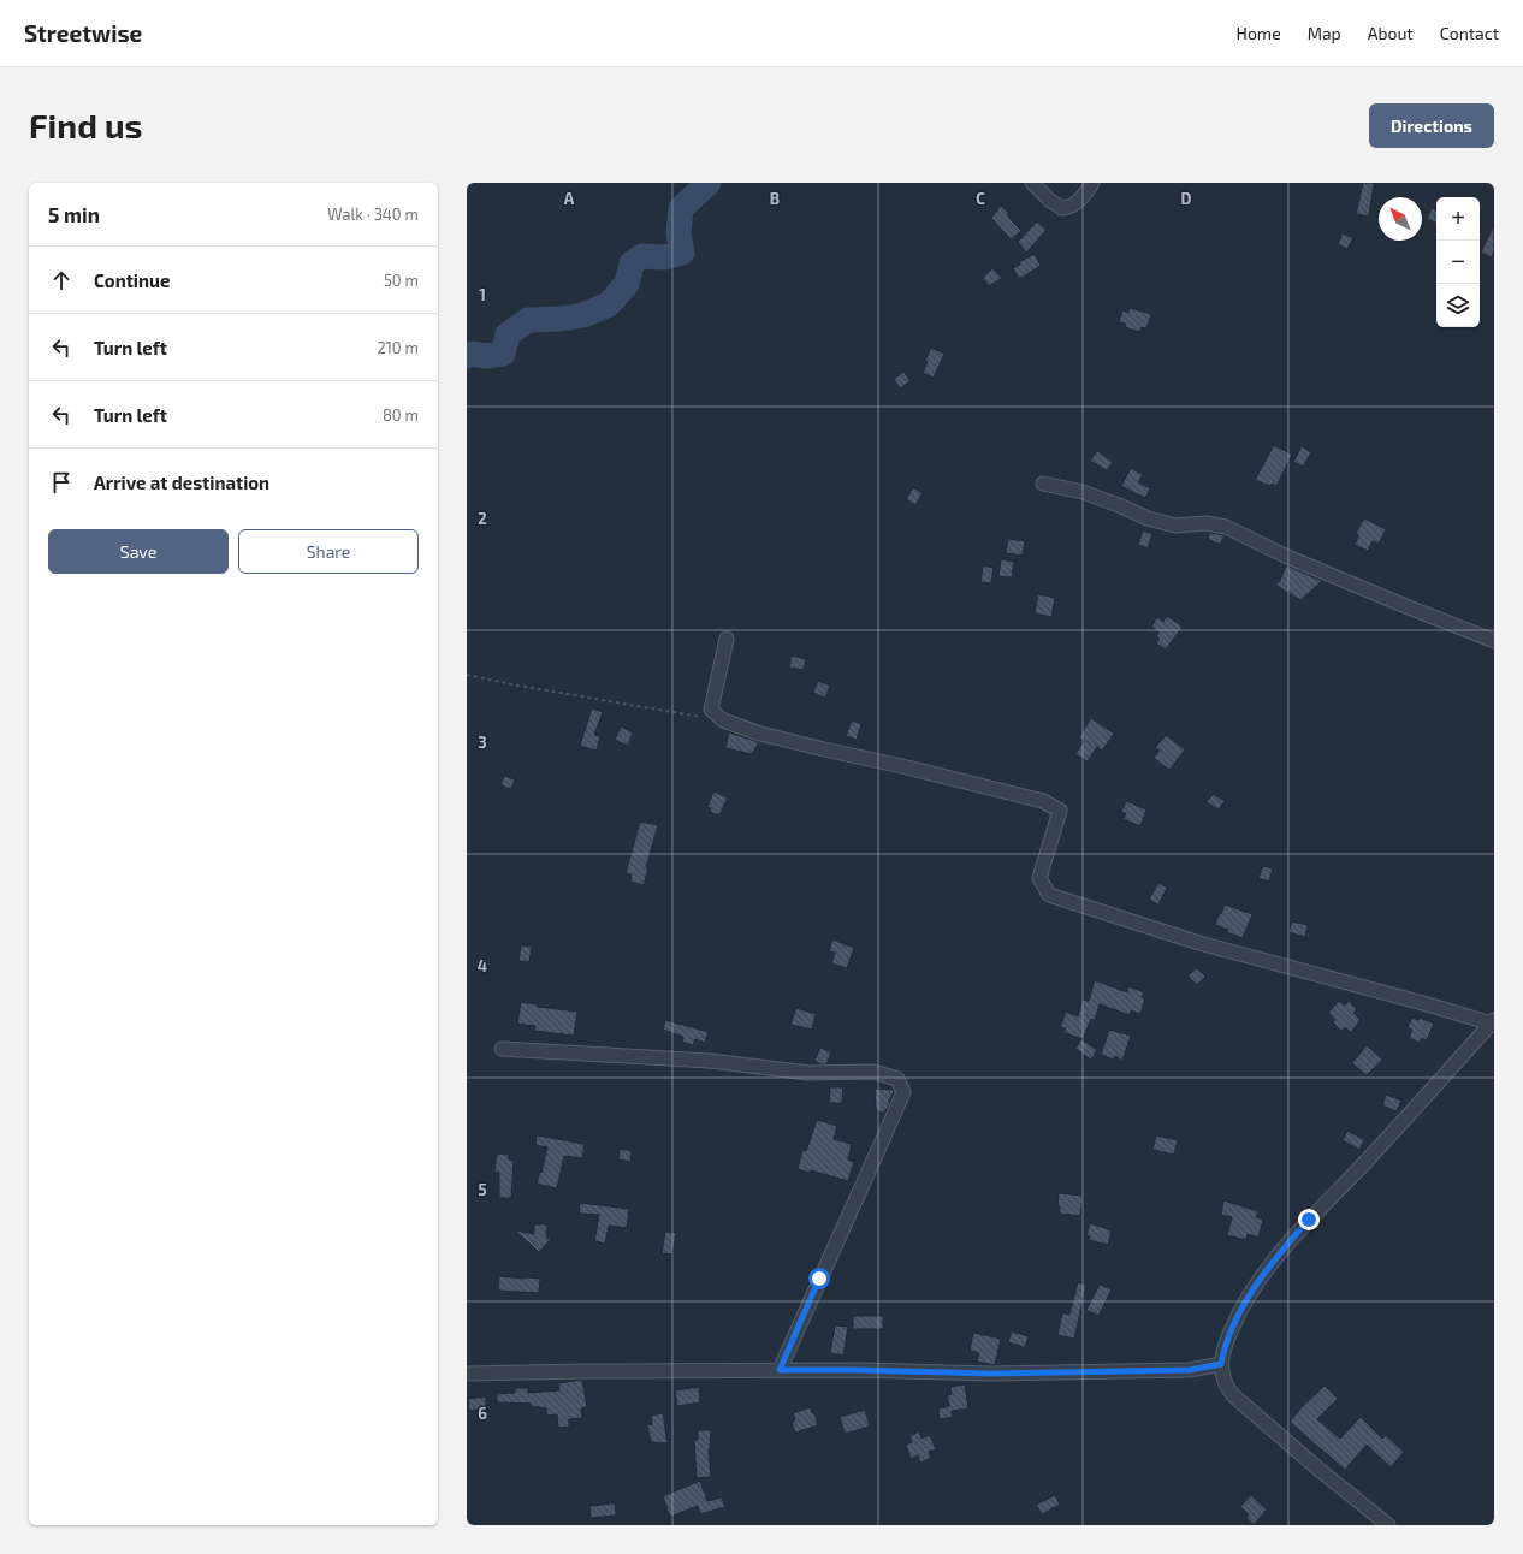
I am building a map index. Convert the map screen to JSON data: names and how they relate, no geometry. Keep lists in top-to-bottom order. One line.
{"north":"top left","page":{"header":"Streetwise","nav":["Home","Map","About","Contact"],"buttons":["Directions",["Save","Share"]],"title":"Find us","heading":["5 min","Walk · 340 m"],"map_buttons":["+","−"],"list":[["Continue","50 m"],["Turn left","210 m"],["Turn left","80 m"],"Arrive at destination"]},"grid":{"columns":["A","B","C","D"],"rows":["1","2","3","4","5","6"]}}
